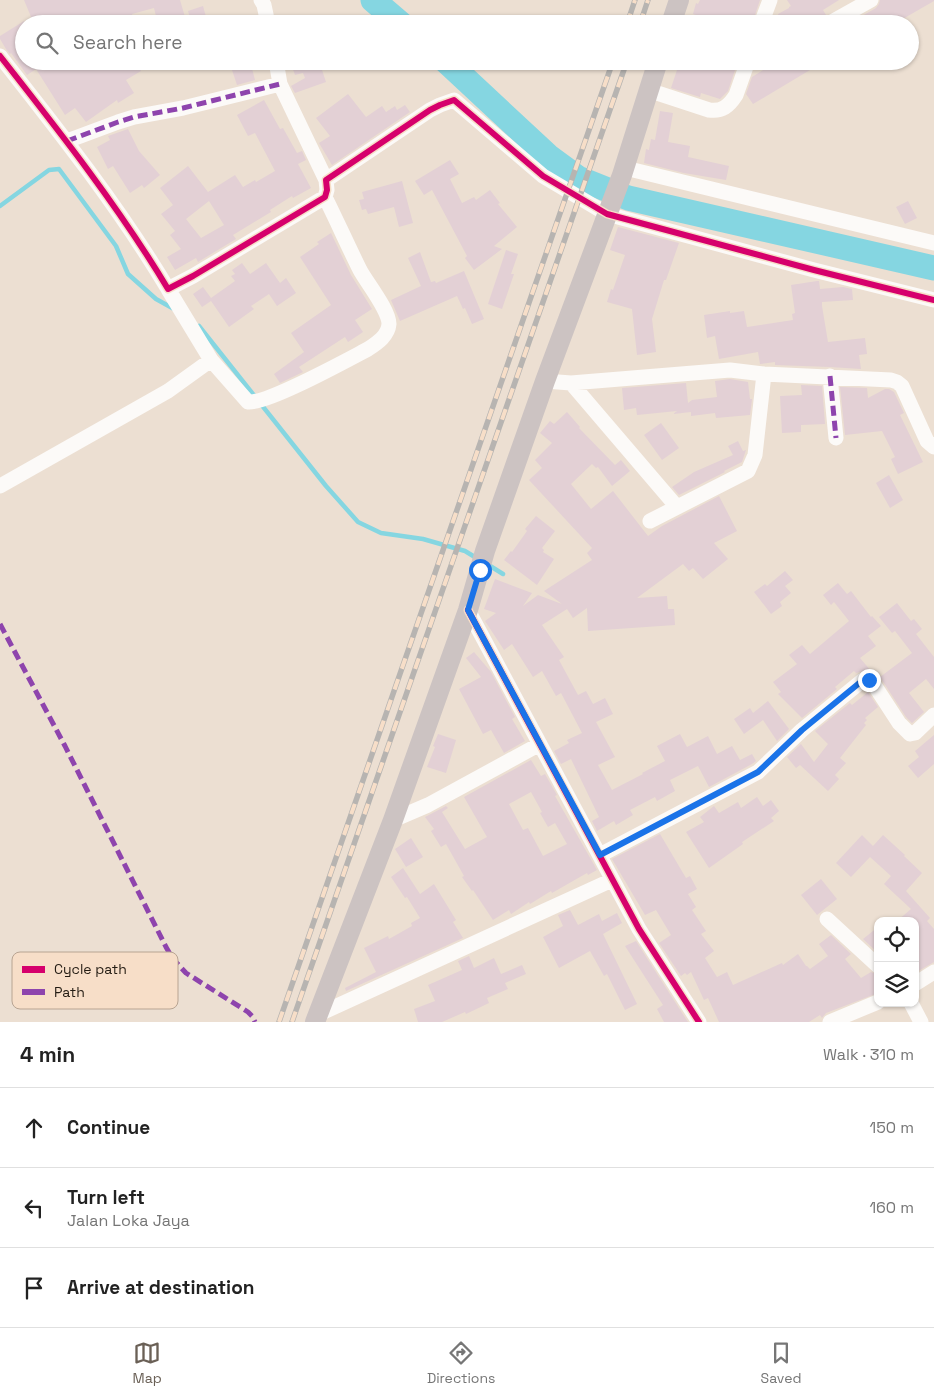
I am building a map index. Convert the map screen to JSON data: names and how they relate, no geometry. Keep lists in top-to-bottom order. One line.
{"legend":["Cycle path","Path"],"page":{"search":"Search here","heading":["4 min","Walk · 310 m"],"list":[["Continue","150 m"],["Turn left","Jalan Loka Jaya","160 m"],"Arrive at destination"],"nav":["Map","Directions","Saved"]}}
